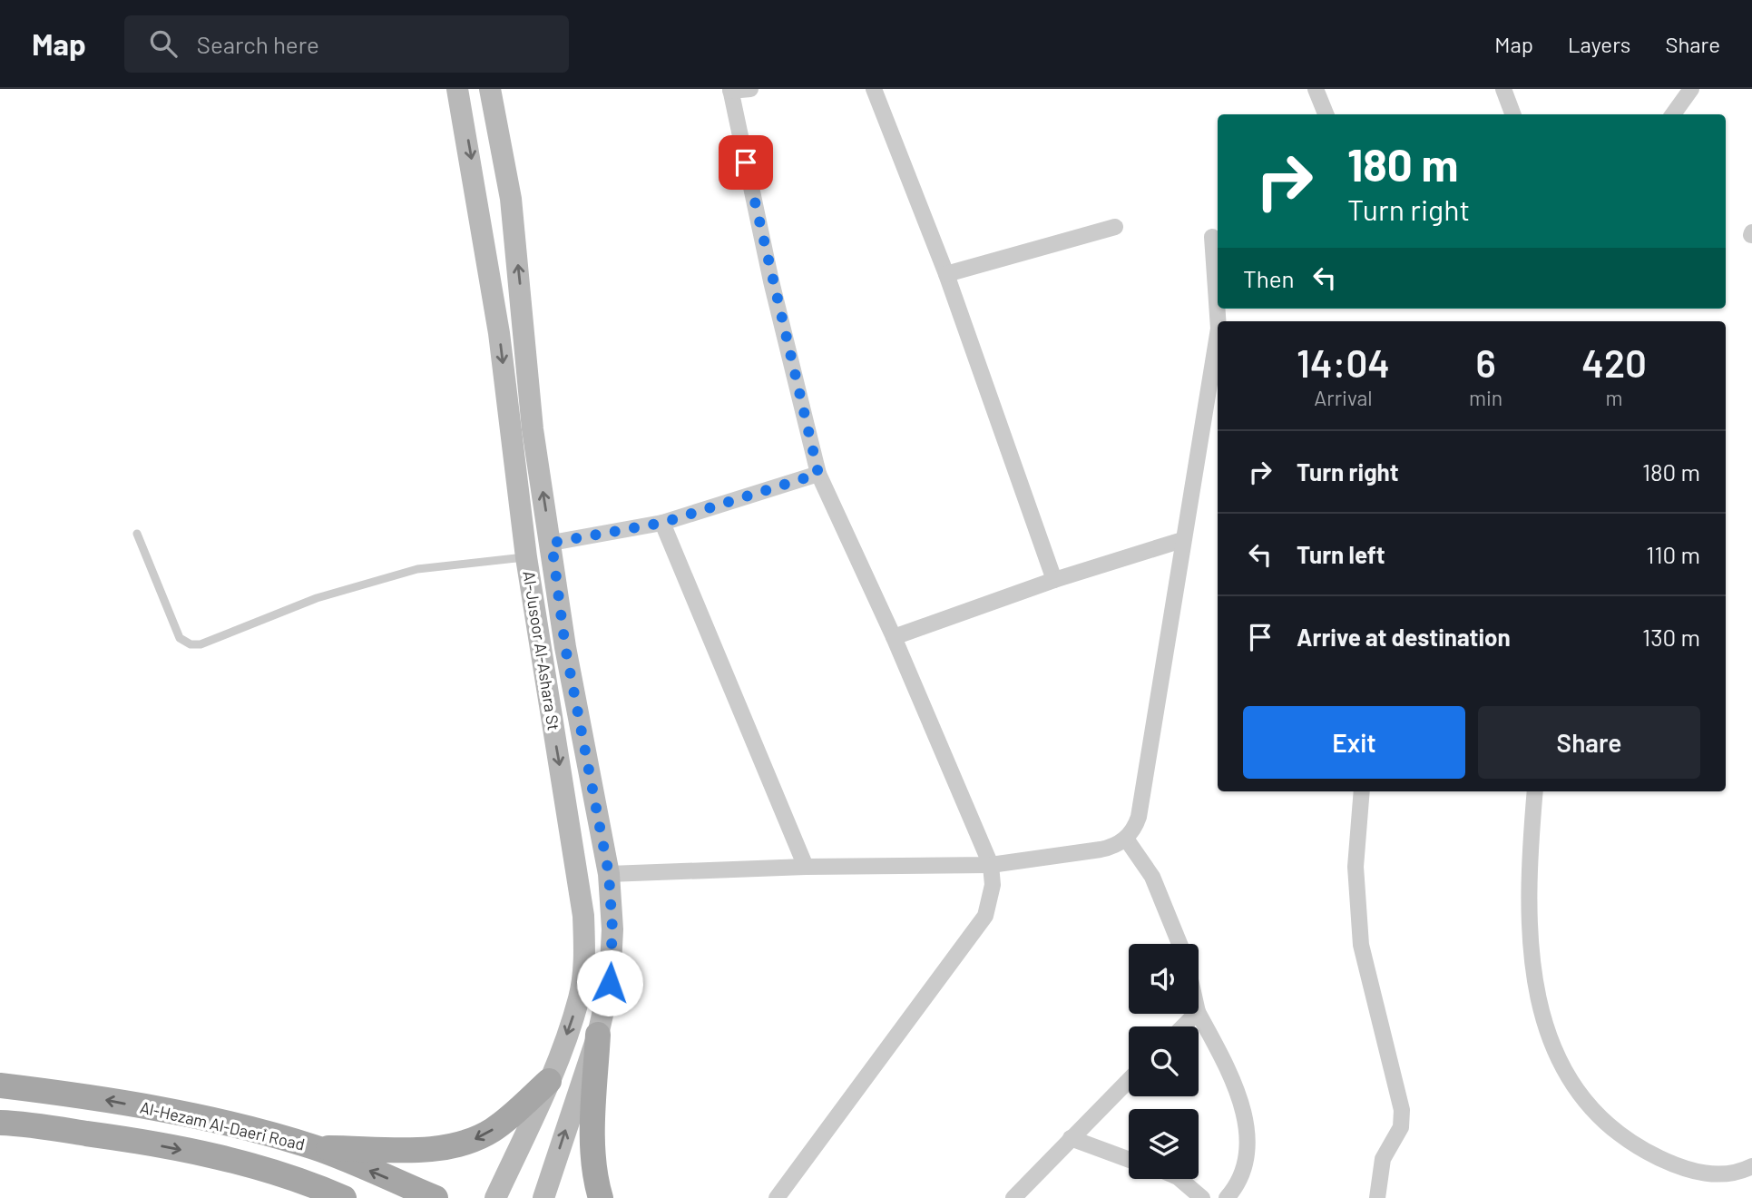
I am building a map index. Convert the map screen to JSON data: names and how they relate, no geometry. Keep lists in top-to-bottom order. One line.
{"streets":{"main road":["Al-Jusoor Al-Ashara St","Al-Hezam Al-Daeri Road"]},"page":{"header":"Map","search":"Search here","nav":["Map","Layers","Share"],"turn":["180 m","Turn right"],"then":"Then","eta":["14:04","Arrival","6","min","420","m"],"list":[{"name":"Turn right","value":"180 m"},{"name":"Turn left","value":"110 m"},{"name":"Arrive at destination","value":"130 m"}],"buttons":["Exit","Share"]}}
